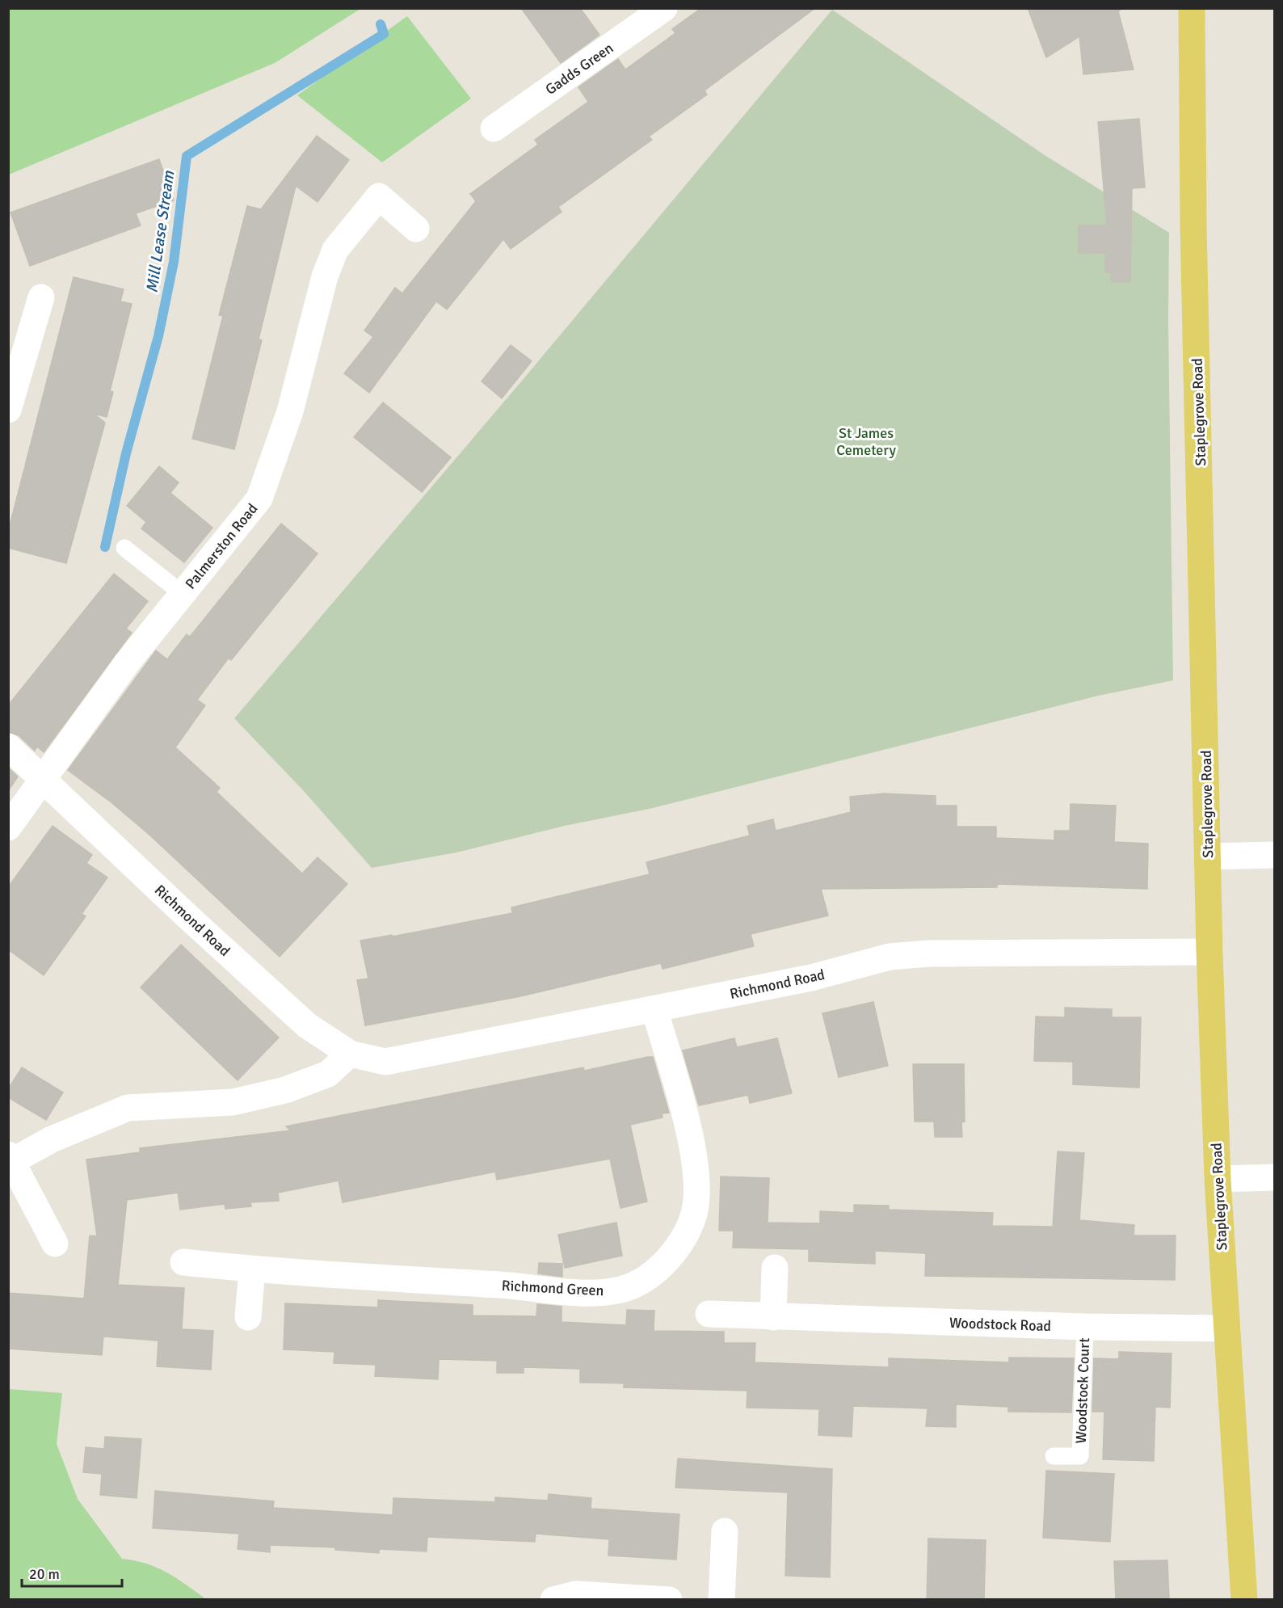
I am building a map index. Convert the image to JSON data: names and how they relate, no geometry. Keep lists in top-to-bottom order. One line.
{"streets":{"main road":["Staplegrove Road"],"street":["Gadds Green","Palmerston Road","Richmond Road","Richmond Green","Woodstock Road"],"lane":["Woodstock Court"]},"crossings":[["Staplegrove Road","Richmond Road"],["Staplegrove Road","Woodstock Road"],["Palmerston Road","Richmond Road"],["Richmond Road","Richmond Green"],["Woodstock Road","Woodstock Court"]],"water":["Mill Lease Stream"],"parks":["St James Cemetery"],"scale_bar":"20 m"}
